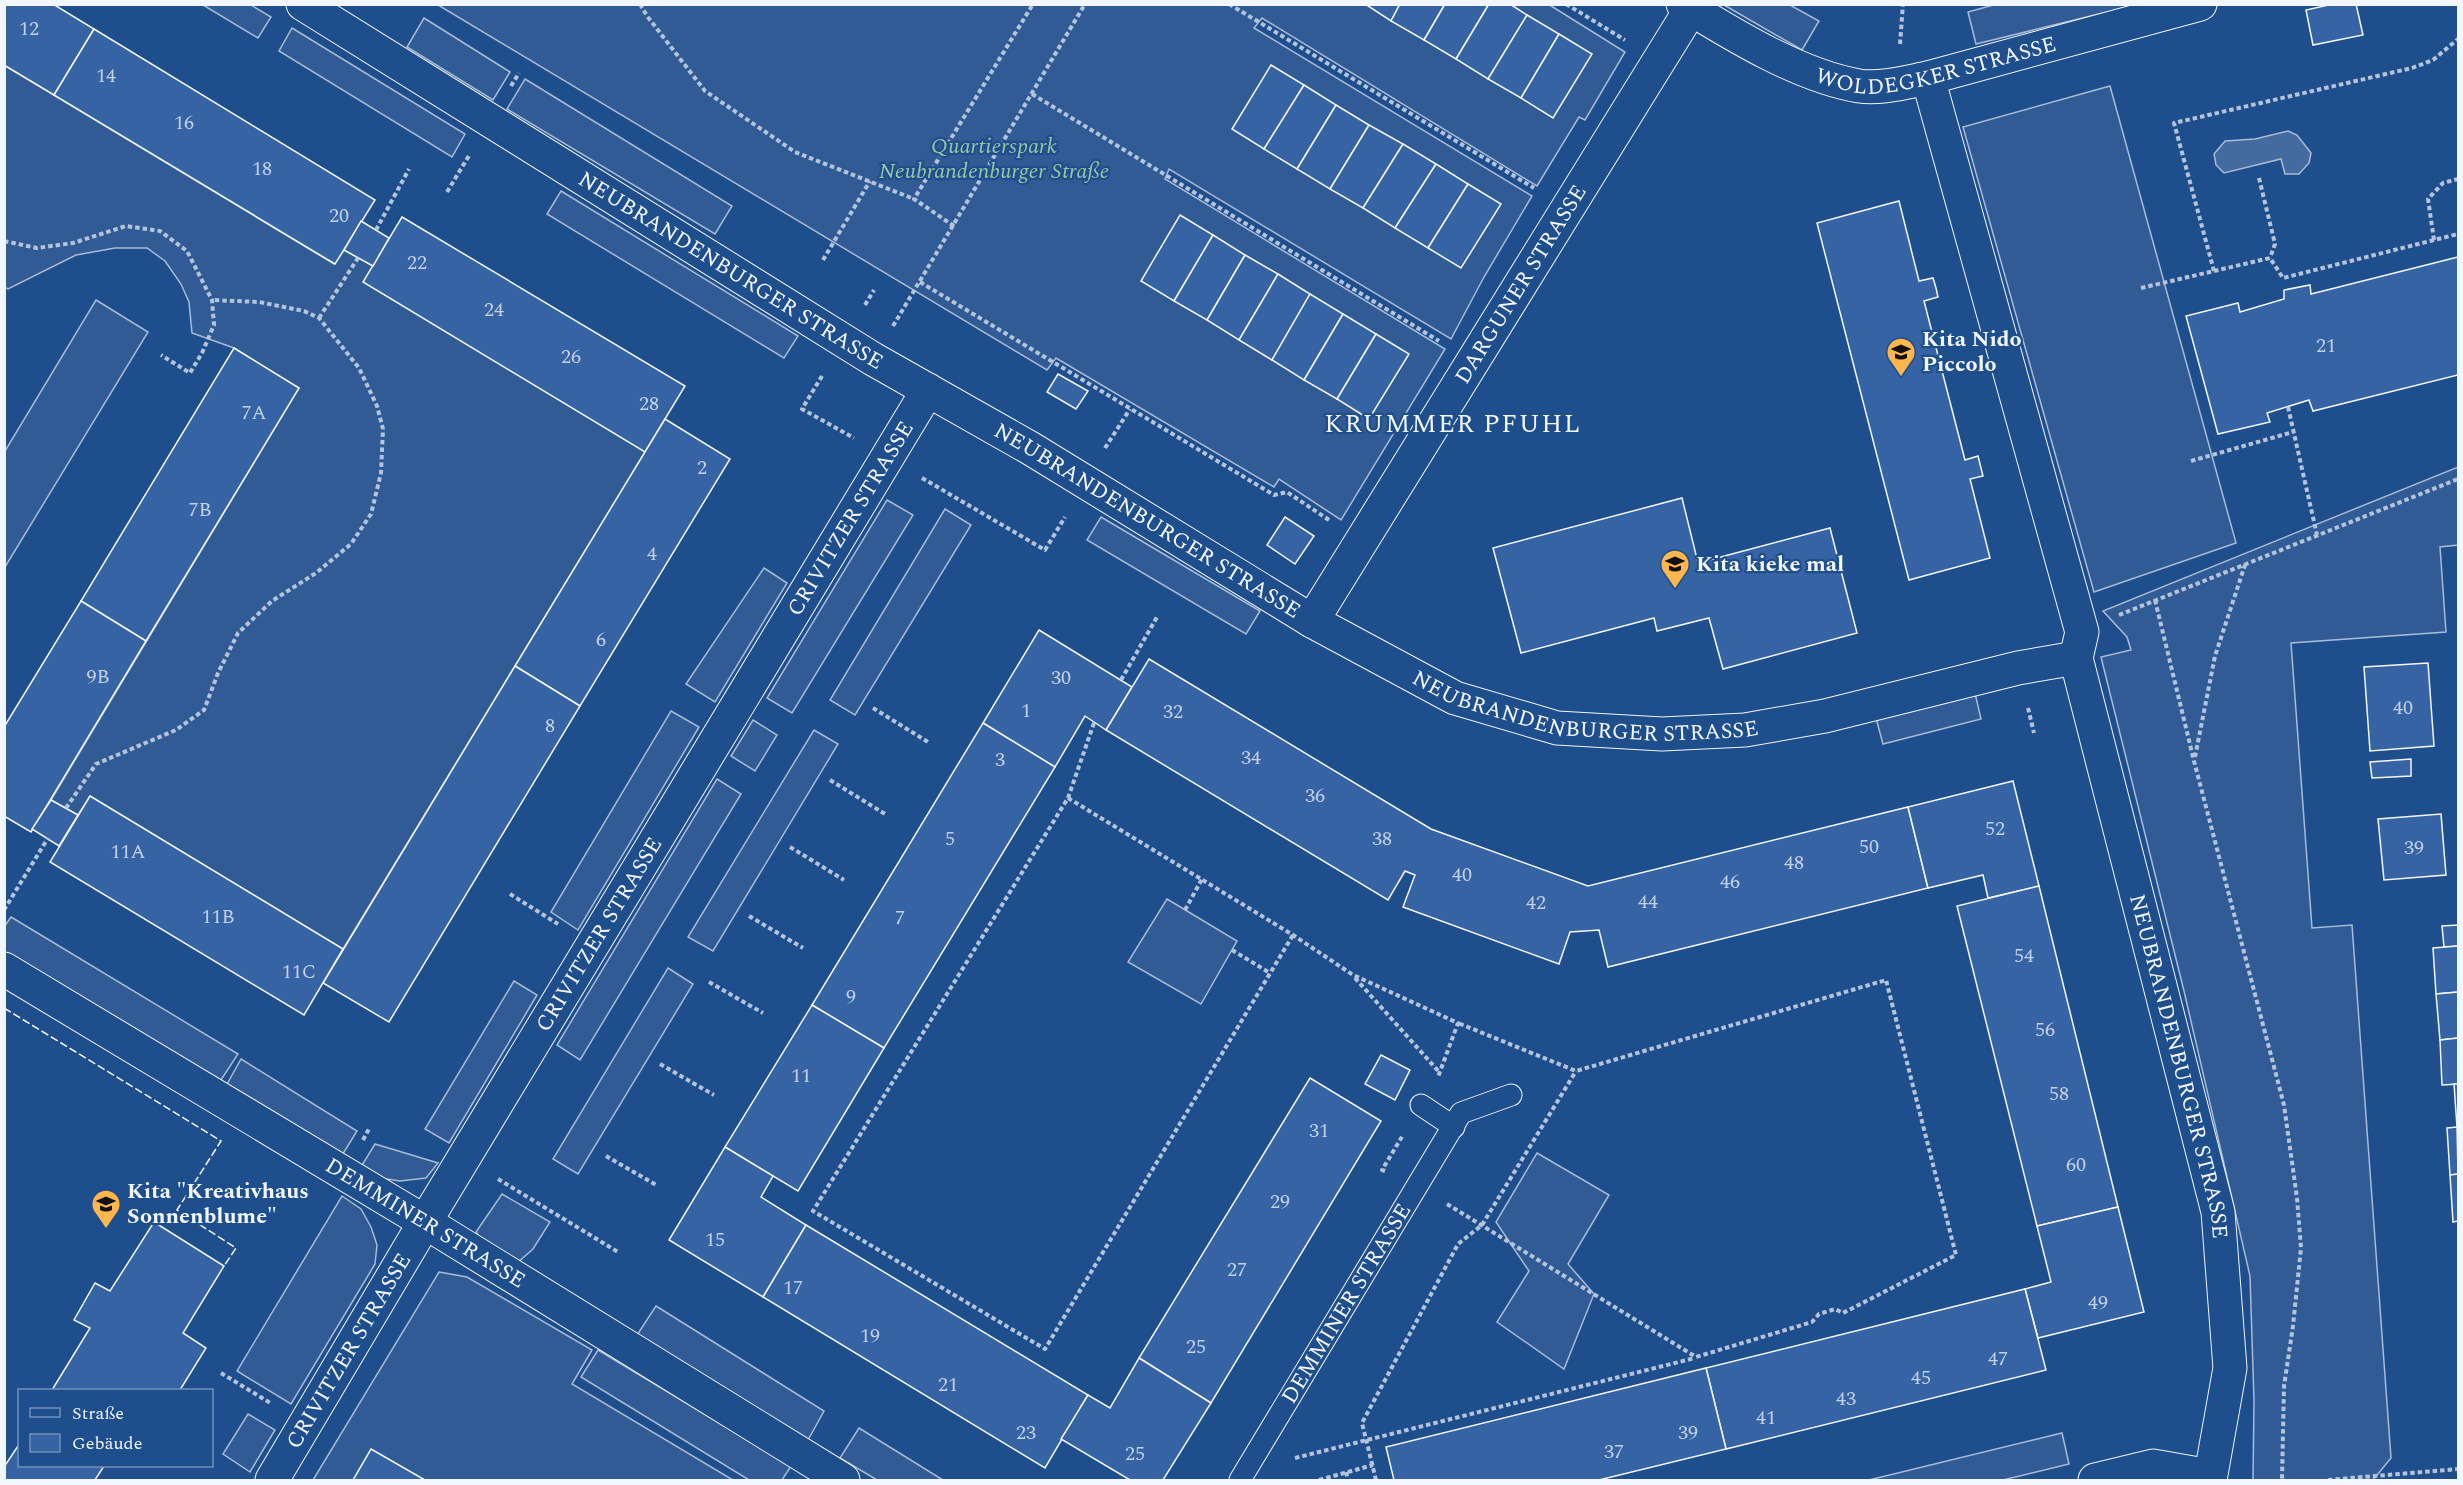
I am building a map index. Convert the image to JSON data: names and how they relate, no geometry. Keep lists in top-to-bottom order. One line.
{"streets":{"street":["WOLDEGKER STRASSE","NEUBRANDENBURGER STRASSE","DARGUNER STRASSE","CRIVITZER STRASSE","DEMMINER STRASSE"]},"crossings":[["WOLDEGKER STRASSE","NEUBRANDENBURGER STRASSE"],["WOLDEGKER STRASSE","DARGUNER STRASSE"],["NEUBRANDENBURGER STRASSE","DARGUNER STRASSE"],["NEUBRANDENBURGER STRASSE","CRIVITZER STRASSE"],["CRIVITZER STRASSE","DEMMINER STRASSE"]],"districts":["KRUMMER PFUHL"],"parks":["Quartierspark Neubrandenburger Straße"],"places":{"school or university":["Kita Nido Piccolo","Kita kieke mal","Kita \"Kreativhaus Sonnenblume\""]},"house_numbers":["12","14","16","18","20","22","24","21","26","28","7A","2","7B","4","6","9B","30","40","1","32","8","34","3","36","52","5","38","50","39","11A","48","40","46","44","42","11B","7","54","11C","9","56","11","58","31","60","29","15","27","17","49","19","25","47","45","21","43","41","23","39","37","25"],"legend":["Straße","Gebäude"]}
